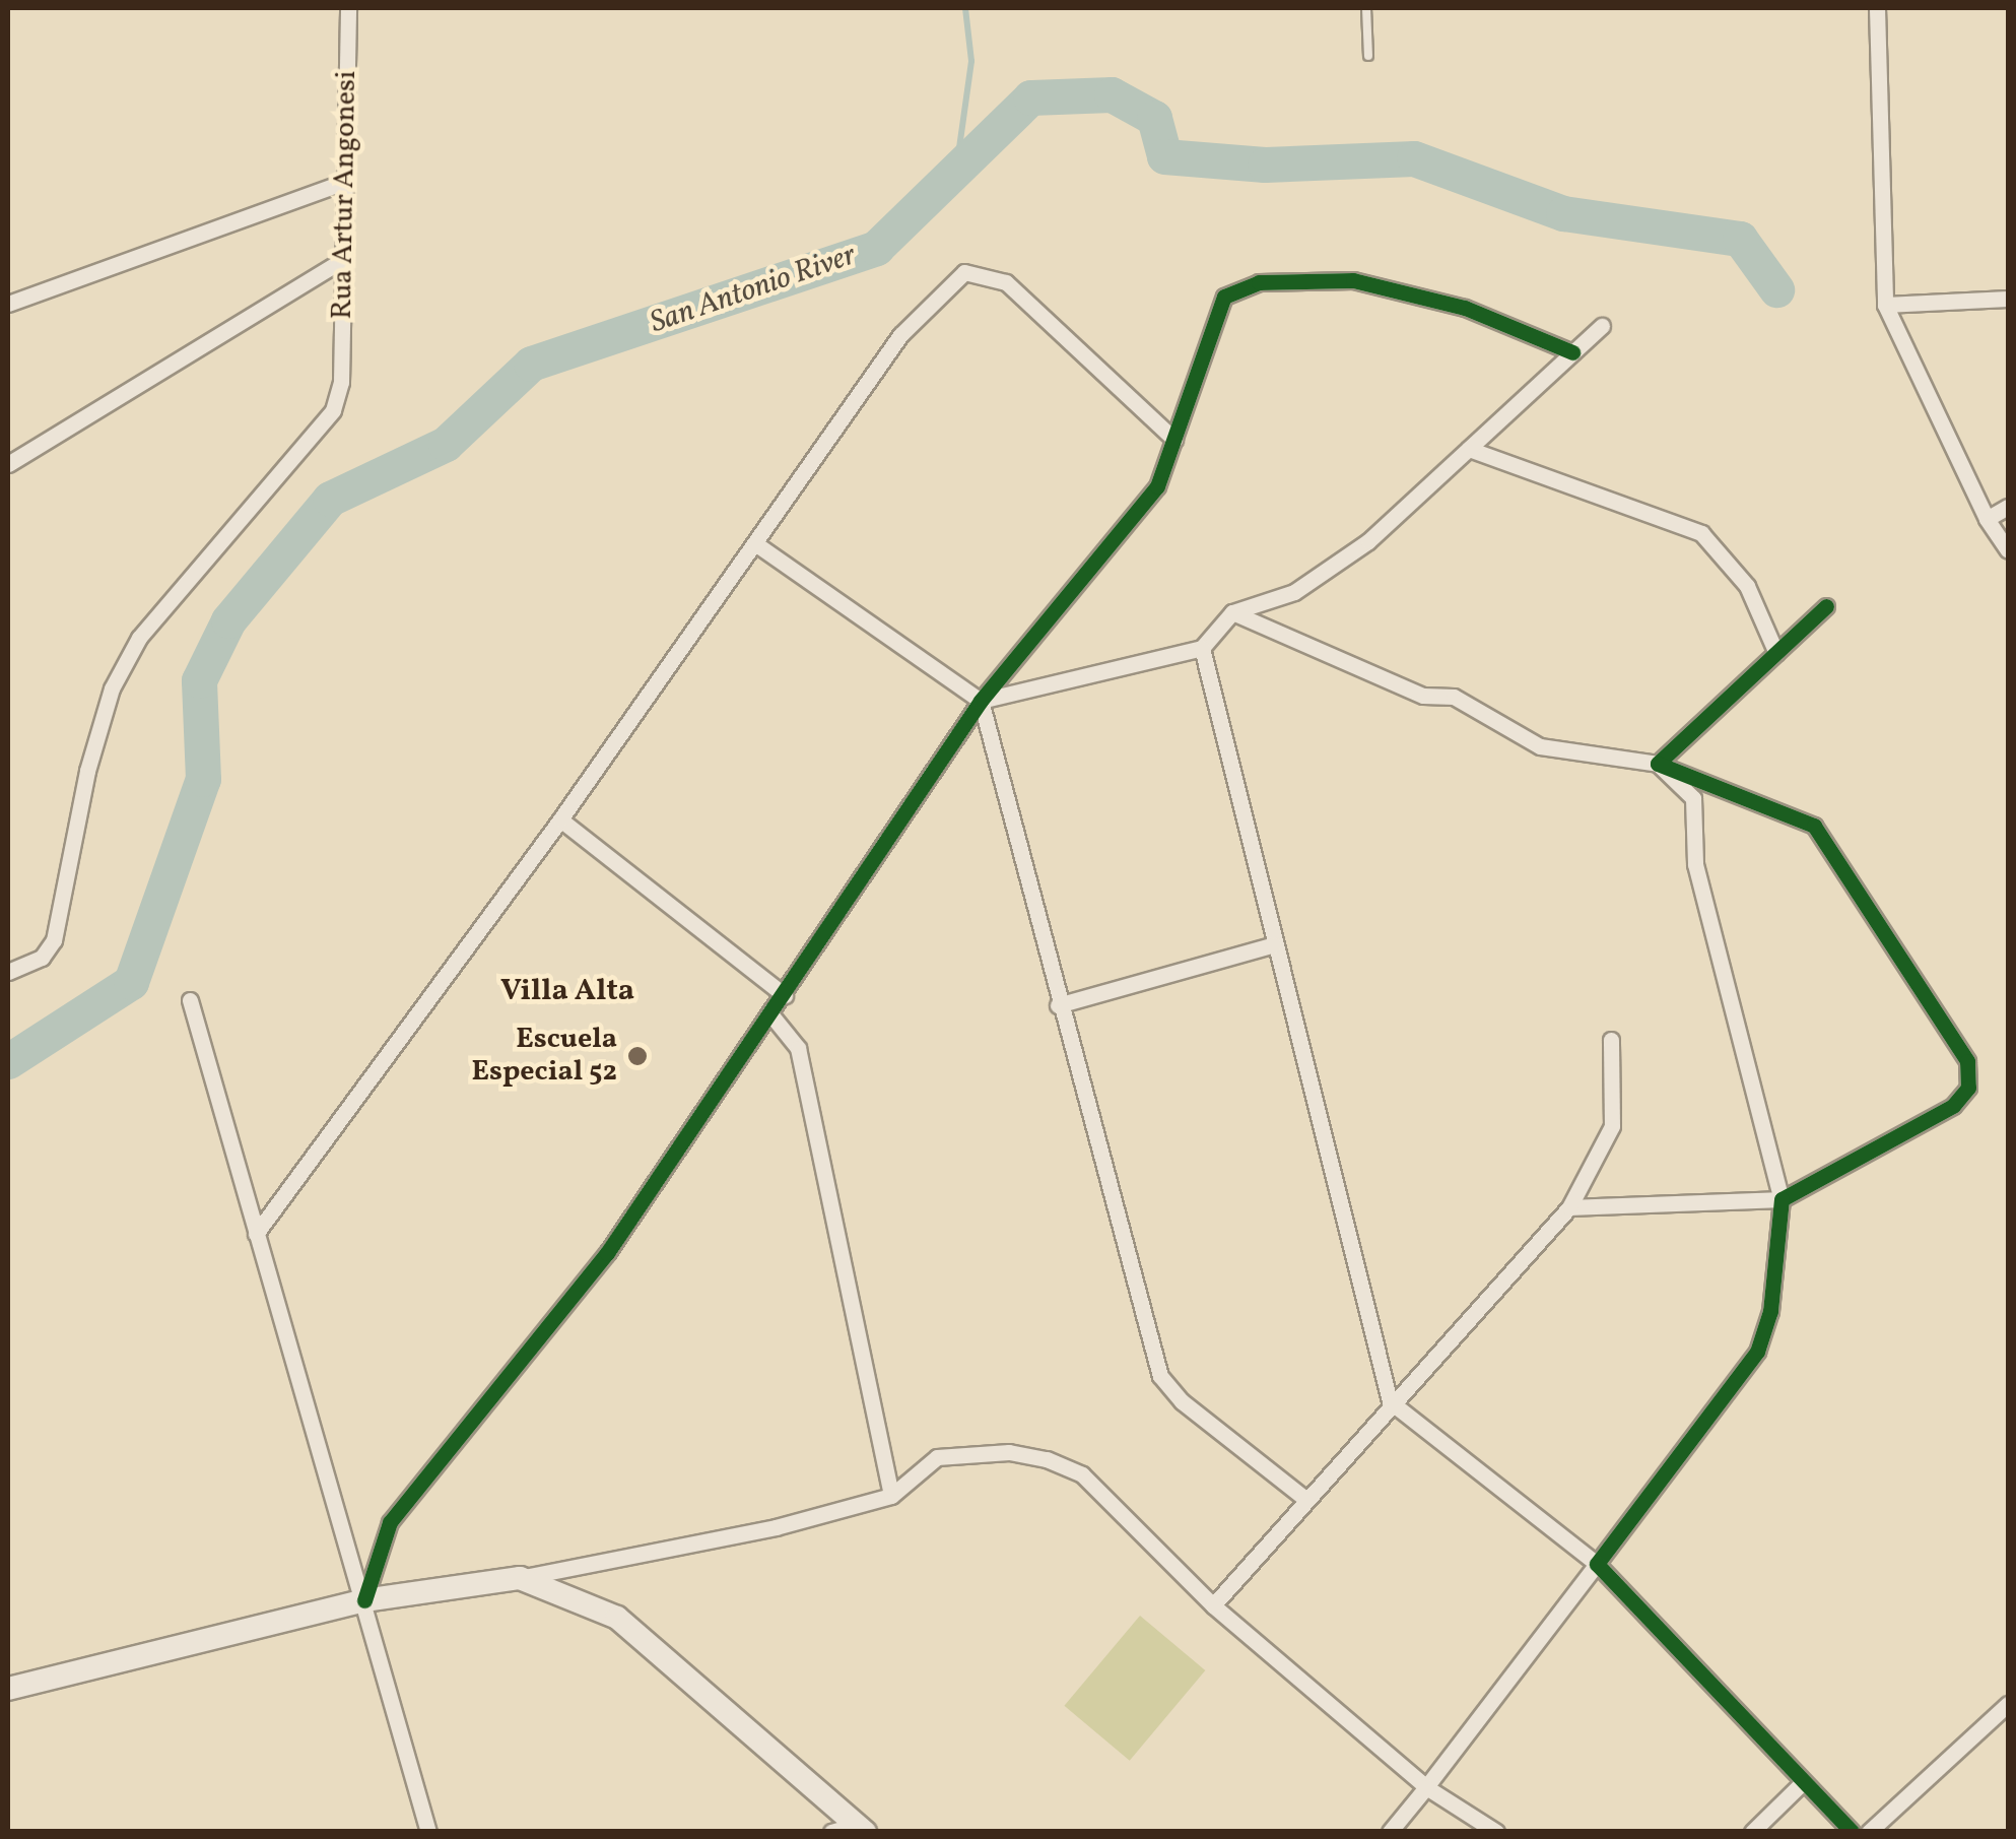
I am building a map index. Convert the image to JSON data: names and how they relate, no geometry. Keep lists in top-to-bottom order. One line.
{"streets":{"street":["Rua Artur Angonesi"]},"districts":["Villa Alta"],"water":["San Antonio River"],"places":["Escuela Especial 52"]}
